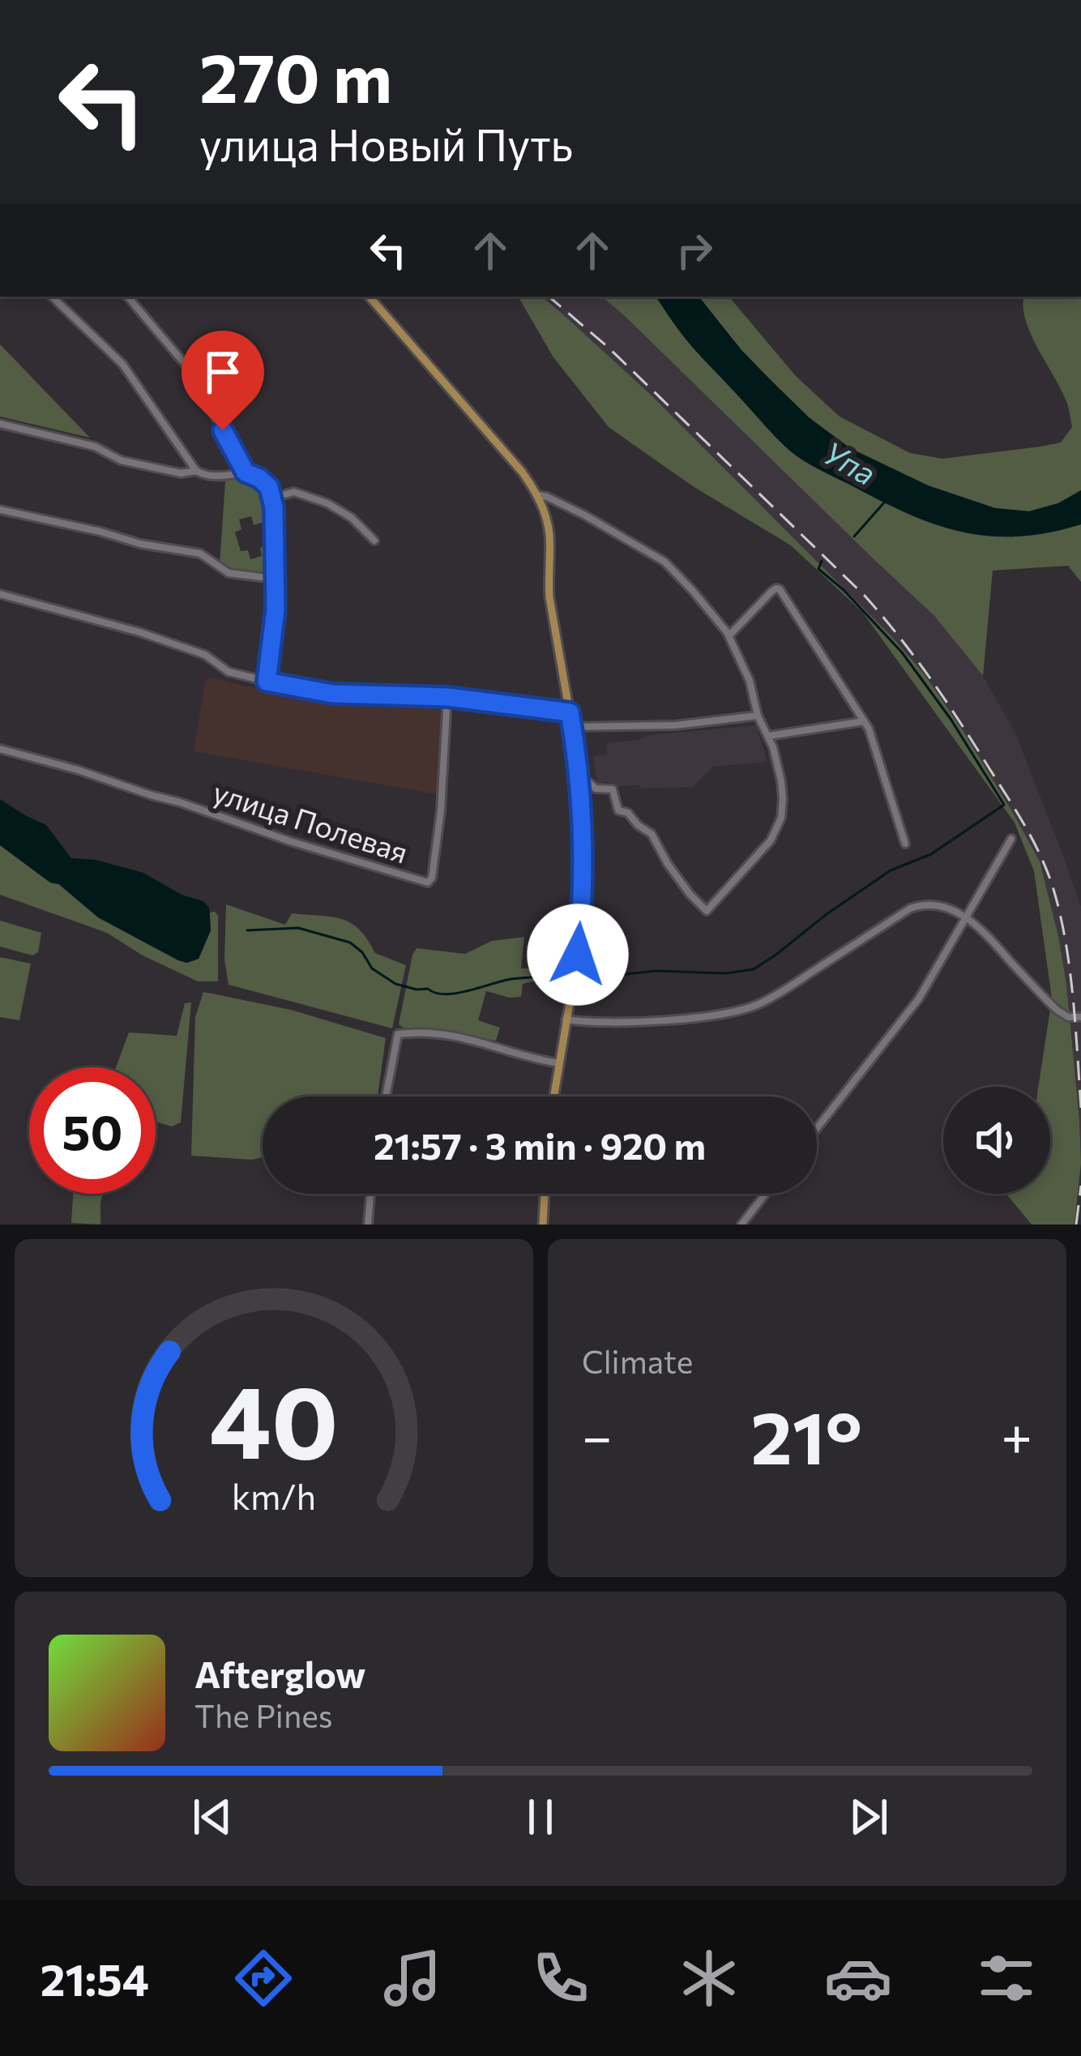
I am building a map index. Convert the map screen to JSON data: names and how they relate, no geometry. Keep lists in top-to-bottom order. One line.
{"streets":{"street":["улица Полевая"]},"water":["Упа"],"page":{"turn":["270 m","улица Новый Путь"],"limit":"50","trip":"21:57 · 3 min · 920 m","tile":"Climate","heat":["−","21°","+"],"song":["Afterglow","The Pines"],"tabs":"21:54","gauge":["40","km/h"]}}
